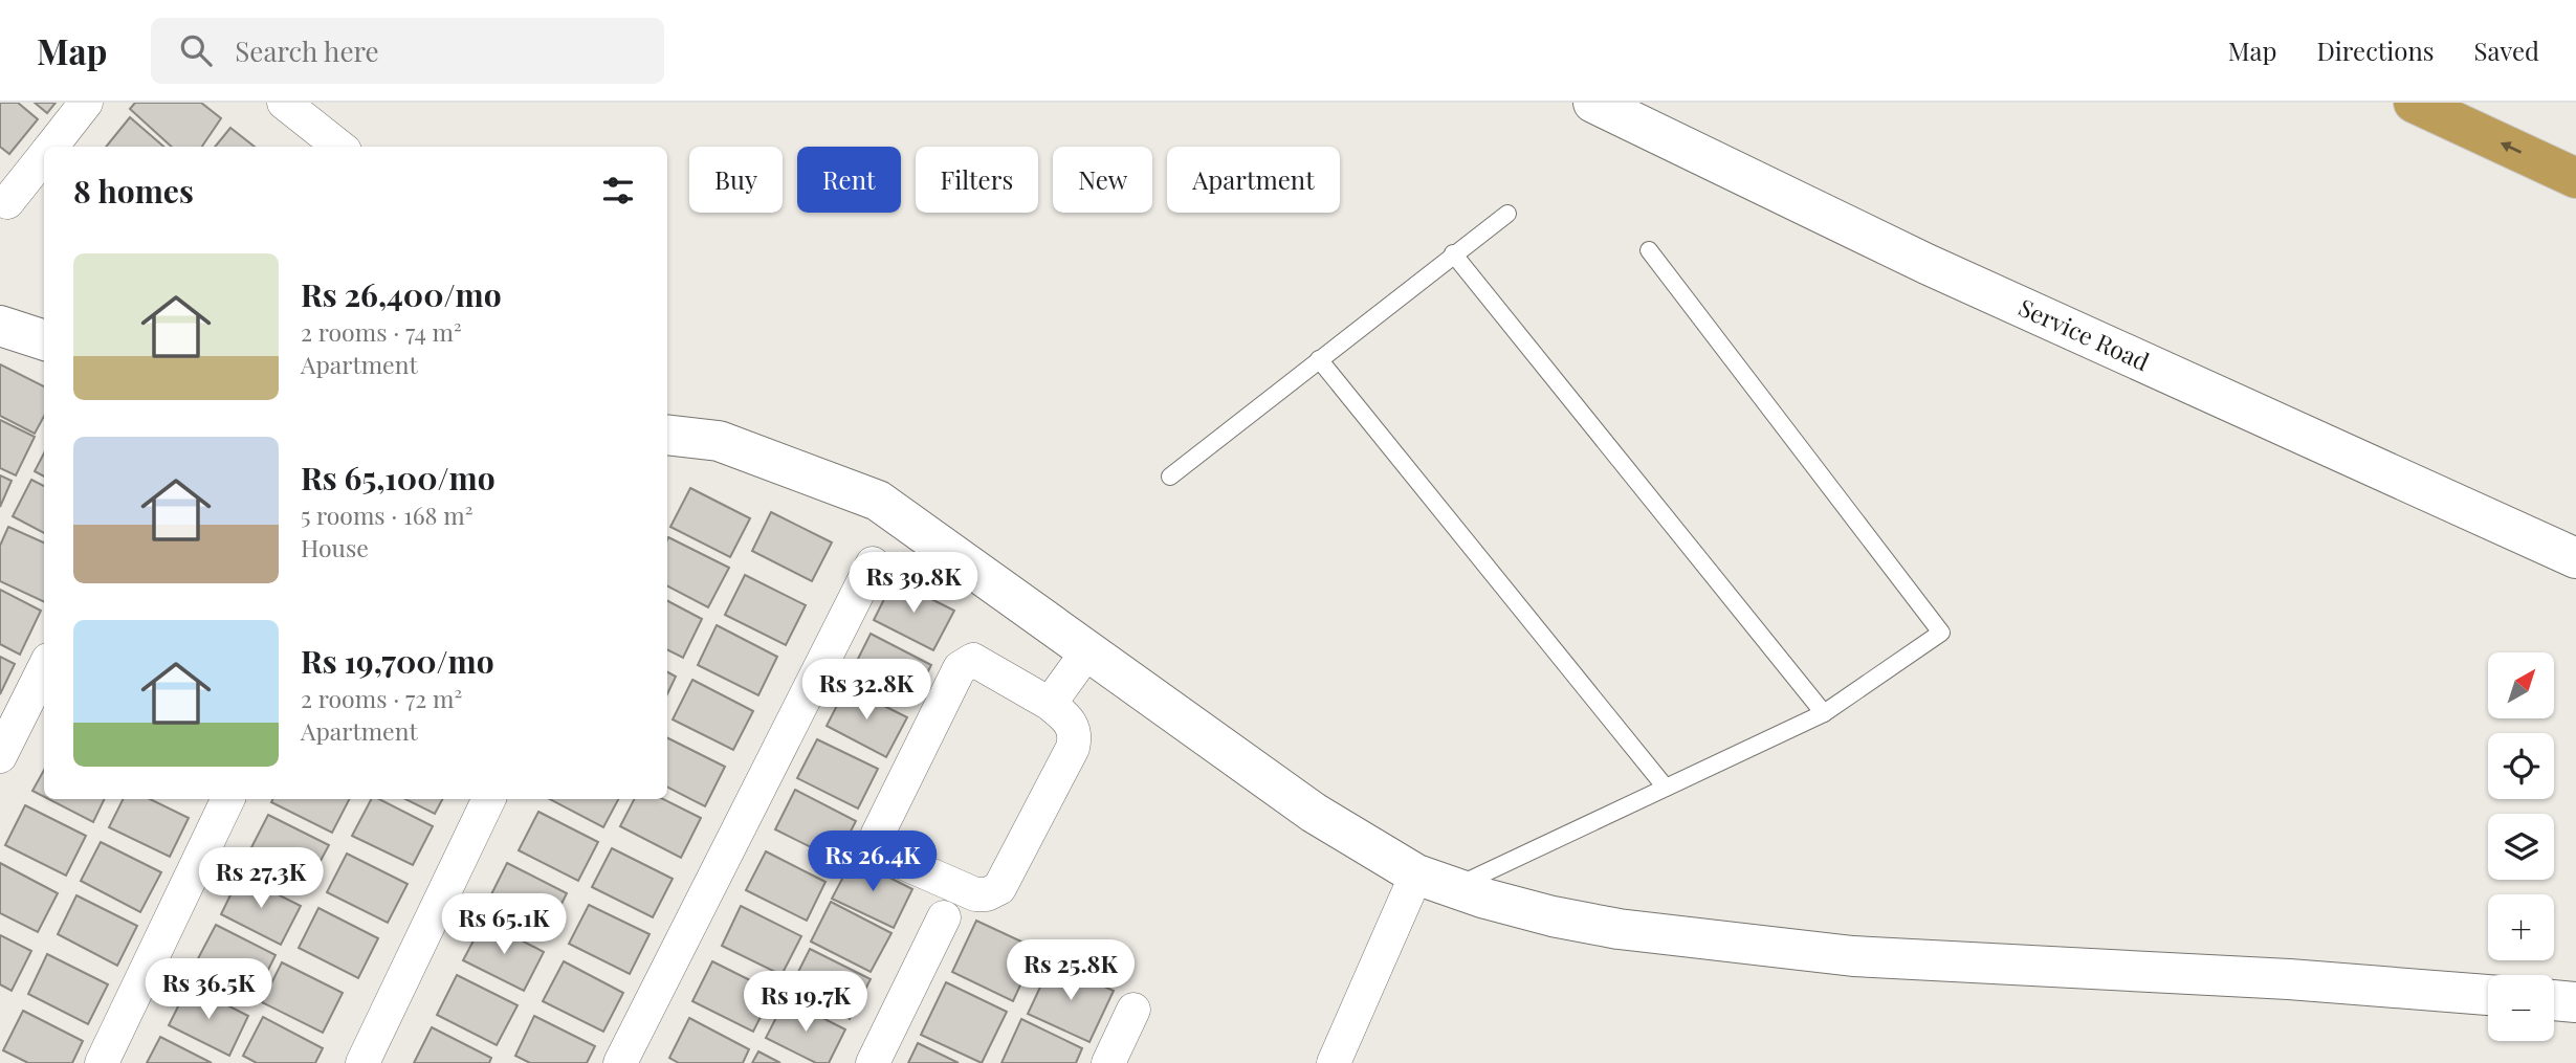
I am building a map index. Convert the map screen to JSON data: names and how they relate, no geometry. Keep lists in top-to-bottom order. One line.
{"streets":{"street":["Service Road"]},"north":"top right","page":{"header":"Map","search":"Search here","nav":["Map","Directions","Saved"],"chip":["Buy","Rent","Filters","New","Apartment"],"heading":"8 homes","list":[{"name":"Rs 26,400/mo","note":"2 rooms · 74 m² · Apartment"},{"name":"Rs 65,100/mo","note":"5 rooms · 168 m² · House"},{"name":"Rs 19,700/mo","note":"2 rooms · 72 m² · Apartment"}],"price":["Rs 39.8K","Rs 32.8K","Rs 26.4K","Rs 27.3K","Rs 65.1K","Rs 25.8K","Rs 36.5K","Rs 19.7K"],"map_buttons":["+","−"]}}
